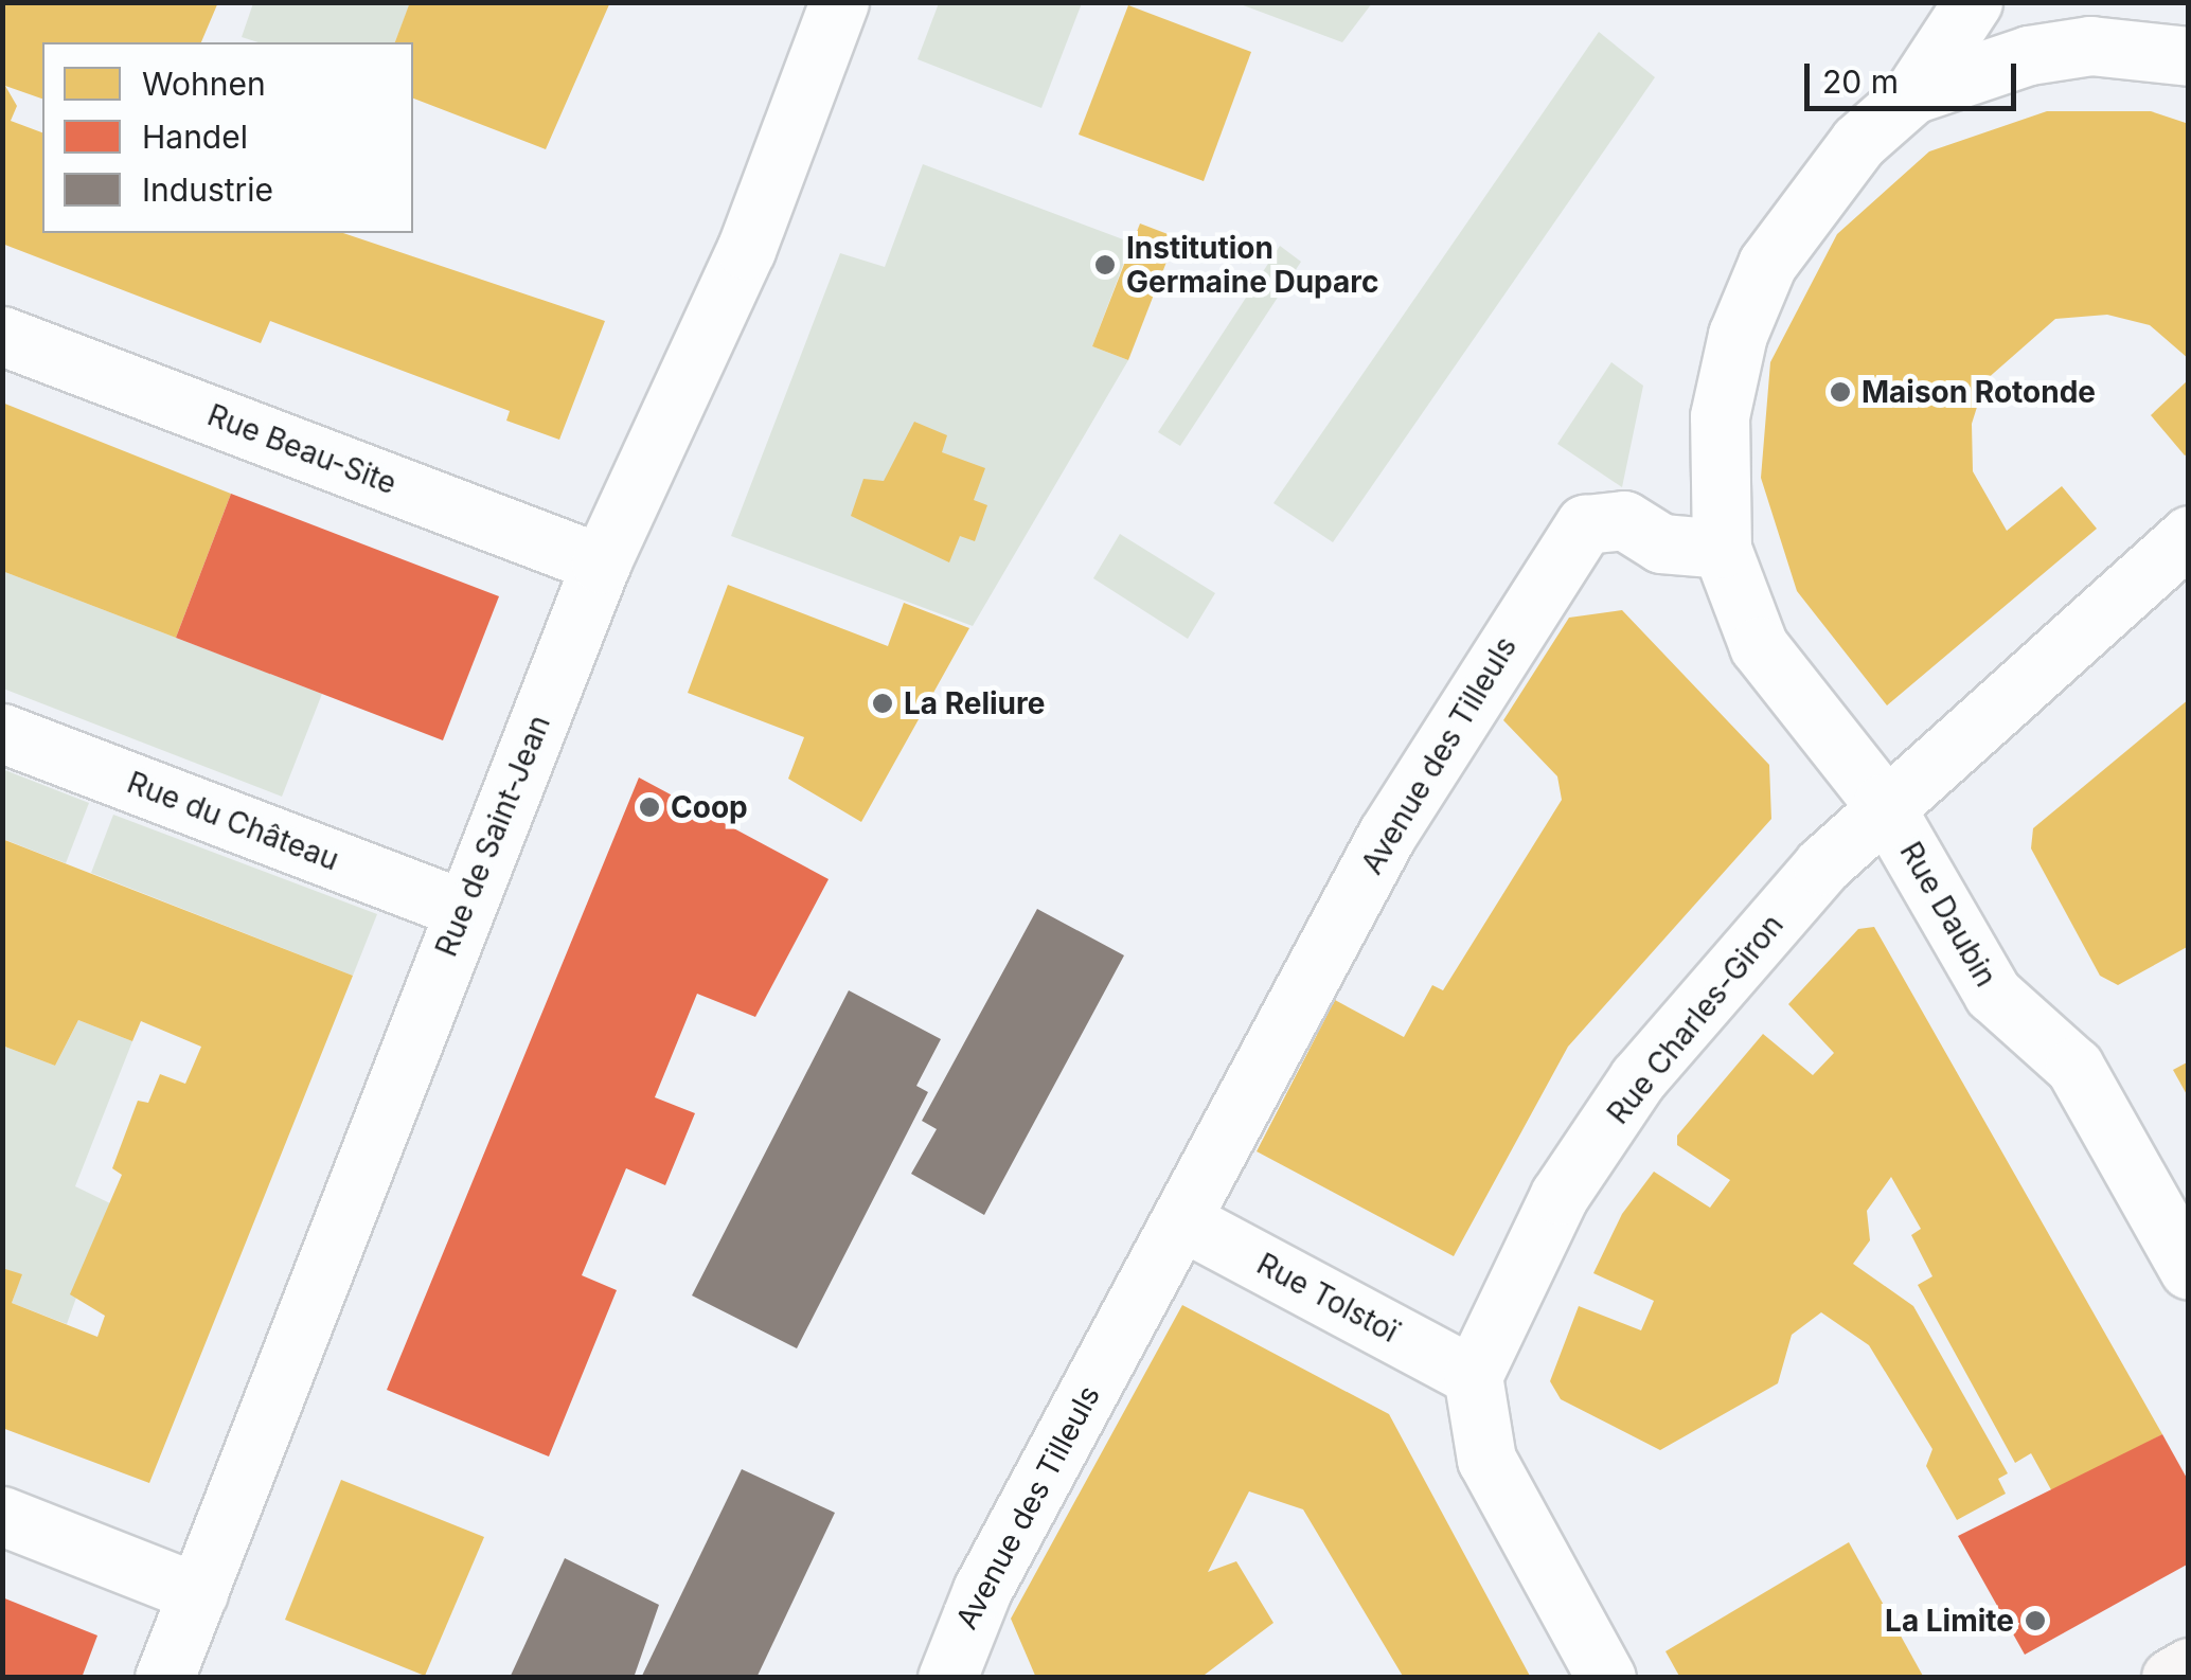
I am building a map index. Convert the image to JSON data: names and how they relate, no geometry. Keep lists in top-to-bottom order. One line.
{"streets":{"street":["Rue Beau-Site","Avenue des Tilleuls","Rue du Château","Rue de Saint-Jean","Rue Daubin","Rue Charles-Giron","Rue Tolstoï"]},"crossings":[["Rue Beau-Site","Rue de Saint-Jean"],["Avenue des Tilleuls","Rue Daubin"],["Avenue des Tilleuls","Rue Tolstoï"],["Rue du Château","Rue de Saint-Jean"],["Rue Daubin","Rue Charles-Giron"],["Rue Charles-Giron","Rue Tolstoï"]],"places":["Institution Germaine Duparc","Maison Rotonde","La Reliure","Coop","La Limite"],"legend":["Wohnen","Handel","Industrie"],"scale_bar":"20 m"}
